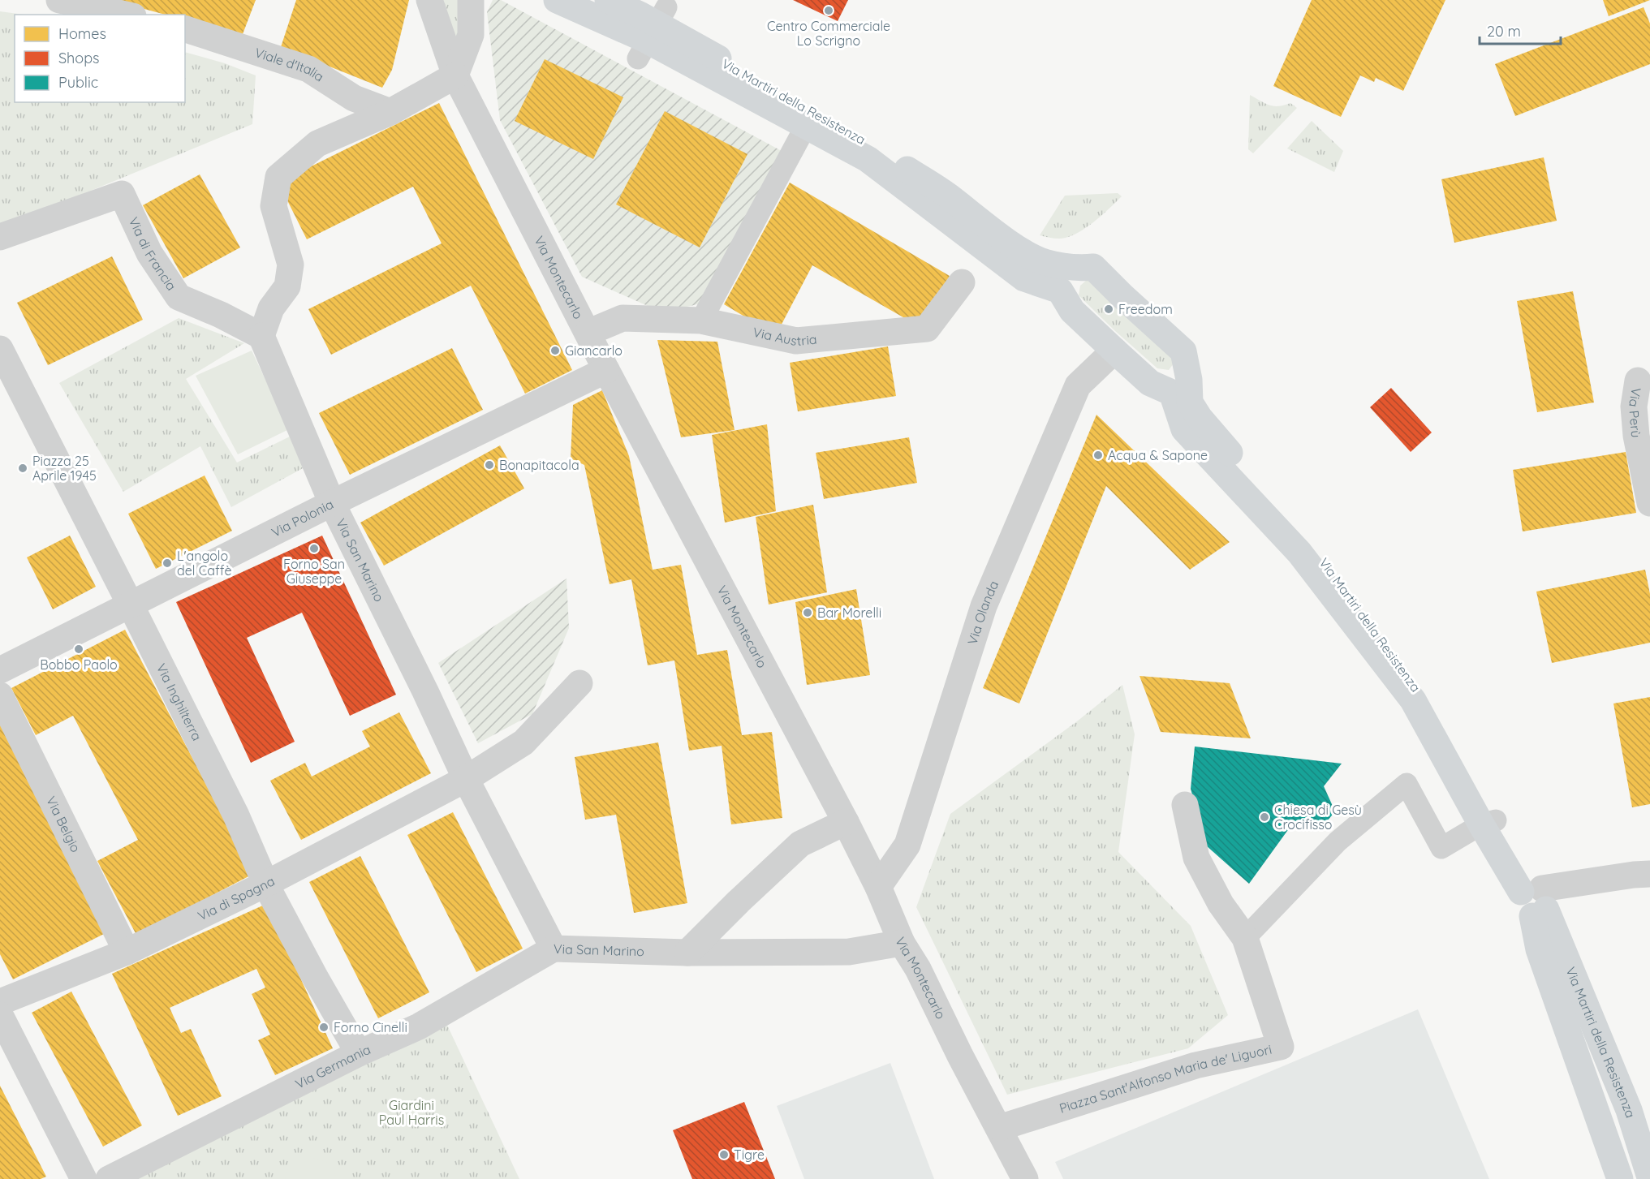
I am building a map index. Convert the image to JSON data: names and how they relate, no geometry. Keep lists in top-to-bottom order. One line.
{"streets":{"main road":["Via Martiri della Resistenza"],"street":["Viale d'Italia","Via di Francia","Via Montecarlo","Via Austria","Via Perù","Via Polonia","Via San Marino","Via Olanda","Via Inghilterra","Via Belgio","Via di Spagna","Via Germania","Piazza Sant'Alfonso Maria de' Liguori"]},"crossings":[["Via Martiri della Resistenza","Via Austria"],["Via di Francia","Via San Marino"],["Via Montecarlo","Via Austria"],["Via Montecarlo","Via Polonia"],["Via Montecarlo","Via San Marino"],["Via Montecarlo","Via Olanda"],["Via Montecarlo","Piazza Sant'Alfonso Maria de' Liguori"],["Via Polonia","Via San Marino"],["Via Polonia","Via Inghilterra"],["Via San Marino","Via di Spagna"],["Via San Marino","Via Germania"],["Via Inghilterra","Via di Spagna"],["Via Inghilterra","Via Germania"],["Via Belgio","Via di Spagna"]],"parks":["Giardini Paul Harris"],"places":["Centro Commerciale Lo Scrigno","Freedom","Giancarlo","Acqua & Sapone","Bonapitacola","Piazza 25 Aprile 1945","Forno San Giuseppe","L'angolo del Caffè","Bar Morelli","Bobbo Paolo","Chiesa di Gesù Crocifisso","Forno Cinelli","Tigre"],"legend":["Homes","Shops","Public"],"scale_bar":"20 m"}
